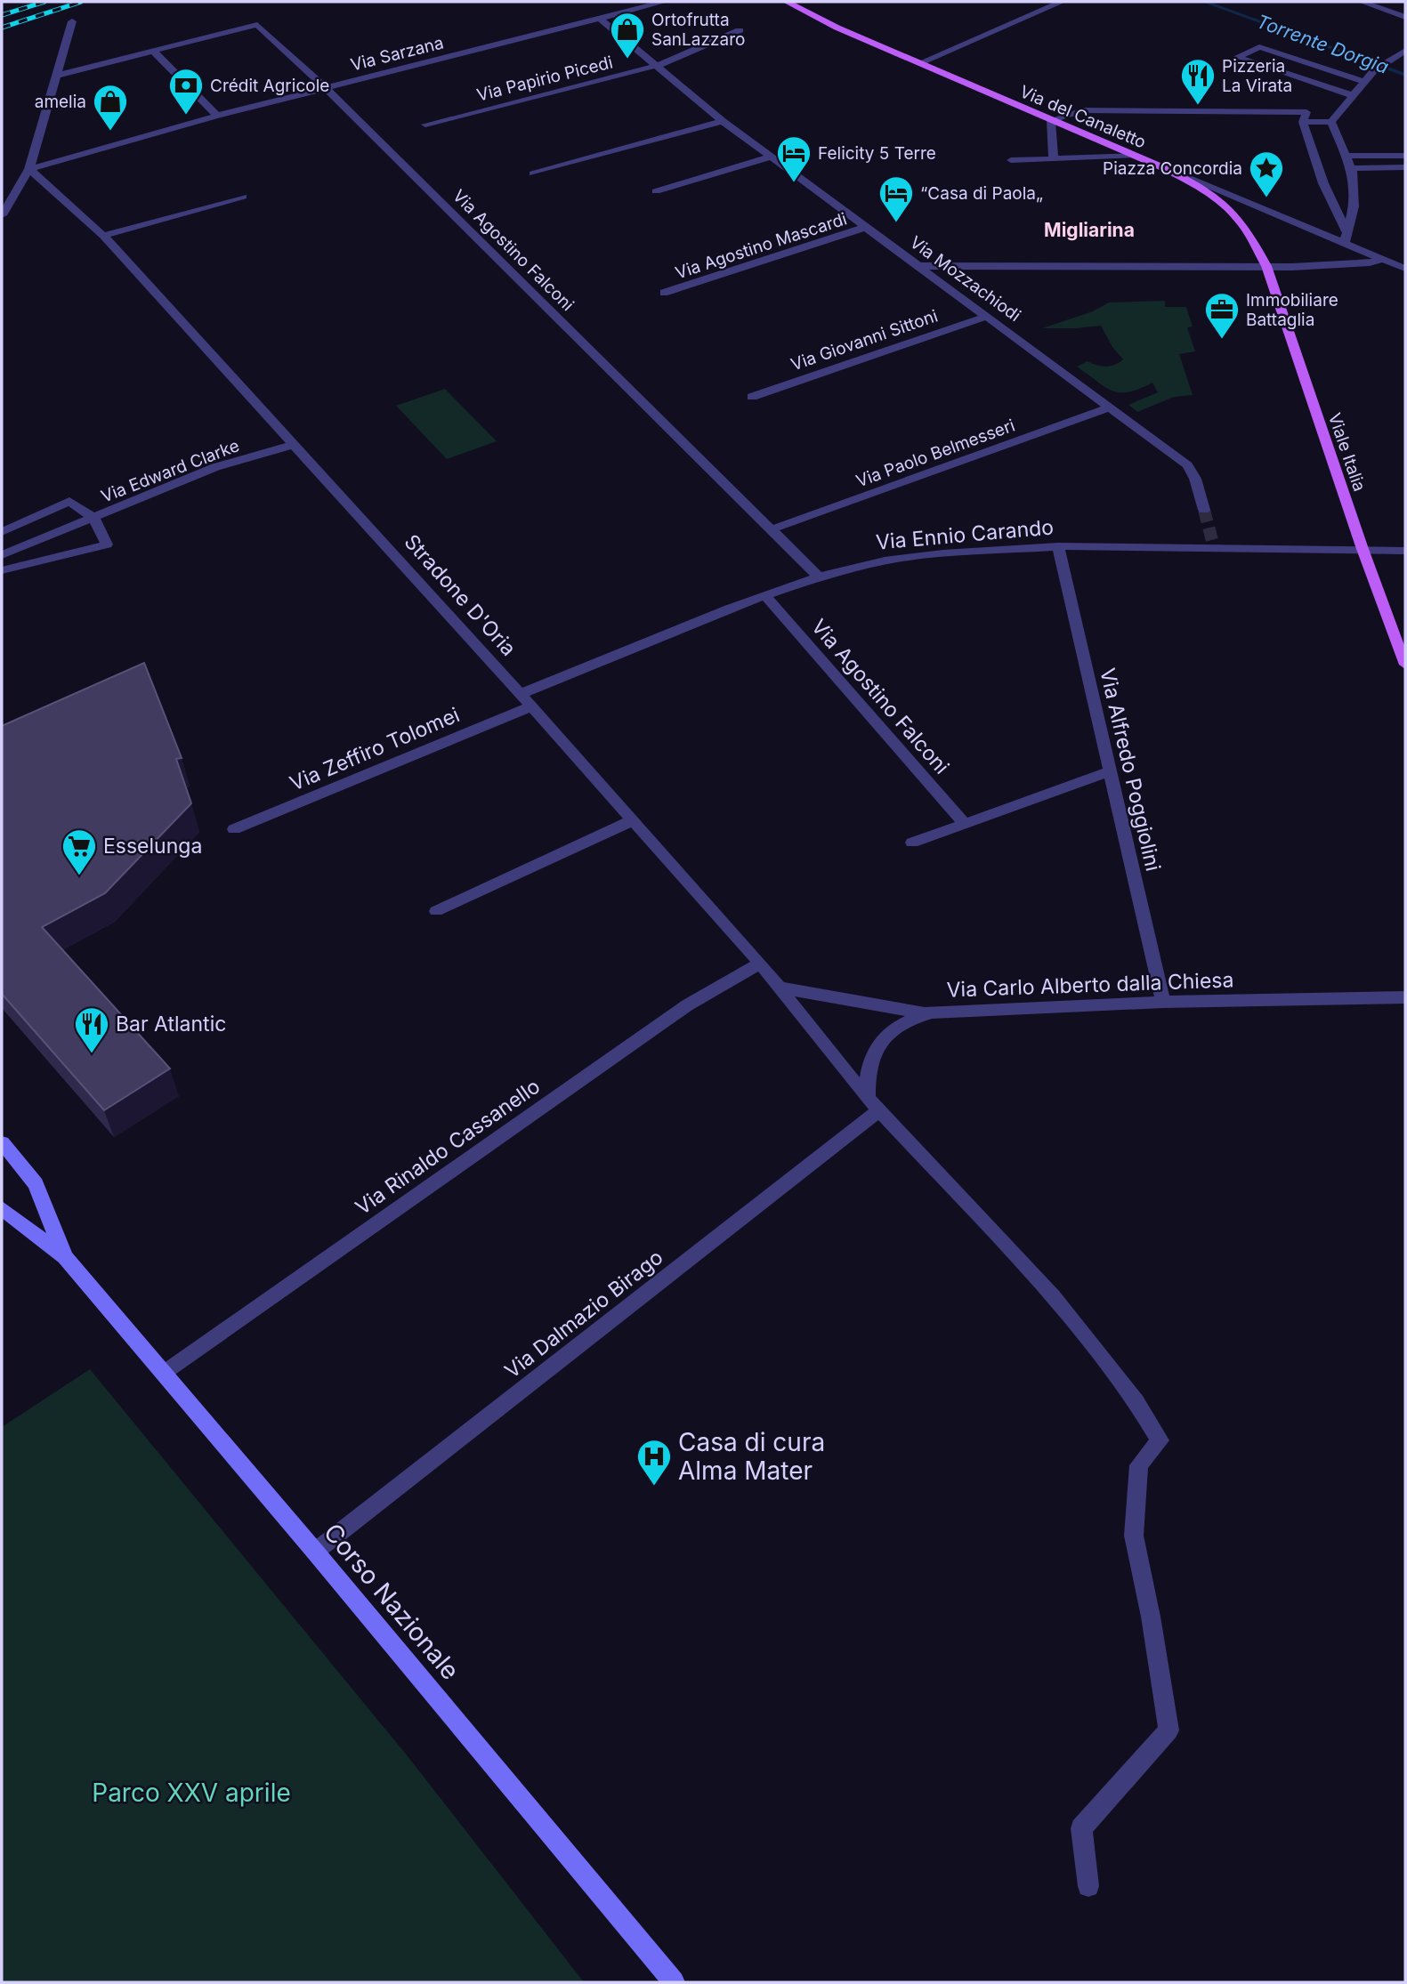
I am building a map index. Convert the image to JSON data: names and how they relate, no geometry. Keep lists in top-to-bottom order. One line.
{"streets":{"main road":["Via del Canaletto","Viale Italia"],"street":["Via Sarzana","Via Papirio Picedi","Via Agostino Mascardi","Via Agostino Falconi","Via Mozzachiodi","Via Giovanni Sittoni","Via Paolo Belmesseri","Via Edward Clarke","Via Ennio Carando","Stradone D'Oria","Via Zeffiro Tolomei","Via Alfredo Poggiolini","Via Carlo Alberto dalla Chiesa","Via Rinaldo Cassanello","Via Dalmazio Birago","Corso Nazionale"]},"crossings":[["Via Sarzana","Via Agostino Falconi"],["Via Sarzana","Via Mozzachiodi"],["Via Sarzana","Stradone D'Oria"],["Via Papirio Picedi","Via Mozzachiodi"],["Via del Canaletto","Viale Italia"],["Via Agostino Mascardi","Via Mozzachiodi"],["Via Agostino Falconi","Via Paolo Belmesseri"],["Via Agostino Falconi","Via Ennio Carando"],["Via Mozzachiodi","Via Giovanni Sittoni"],["Via Mozzachiodi","Via Paolo Belmesseri"],["Viale Italia","Via Ennio Carando"],["Via Edward Clarke","Stradone D'Oria"],["Via Ennio Carando","Stradone D'Oria"],["Via Ennio Carando","Via Alfredo Poggiolini"],["Stradone D'Oria","Via Zeffiro Tolomei"],["Stradone D'Oria","Via Carlo Alberto dalla Chiesa"],["Stradone D'Oria","Via Rinaldo Cassanello"],["Stradone D'Oria","Via Dalmazio Birago"],["Via Alfredo Poggiolini","Via Carlo Alberto dalla Chiesa"],["Via Rinaldo Cassanello","Corso Nazionale"],["Via Dalmazio Birago","Corso Nazionale"]],"districts":["Migliarina"],"water":["Torrente Dorgia"],"parks":["Parco XXV aprile"],"places":{"shop":["Ortofrutta SanLazzaro","amelia"],"restaurant":["Pizzeria La Virata","Bar Atlantic"],"bank":["Crédit Agricole"],"hotel":["Felicity 5 Terre","“Casa di Paola„"],"place":["Piazza Concordia"],"office":["Immobiliare Battaglia"],"supermarket":["Esselunga"],"hospital":["Casa di cura Alma Mater"]}}
